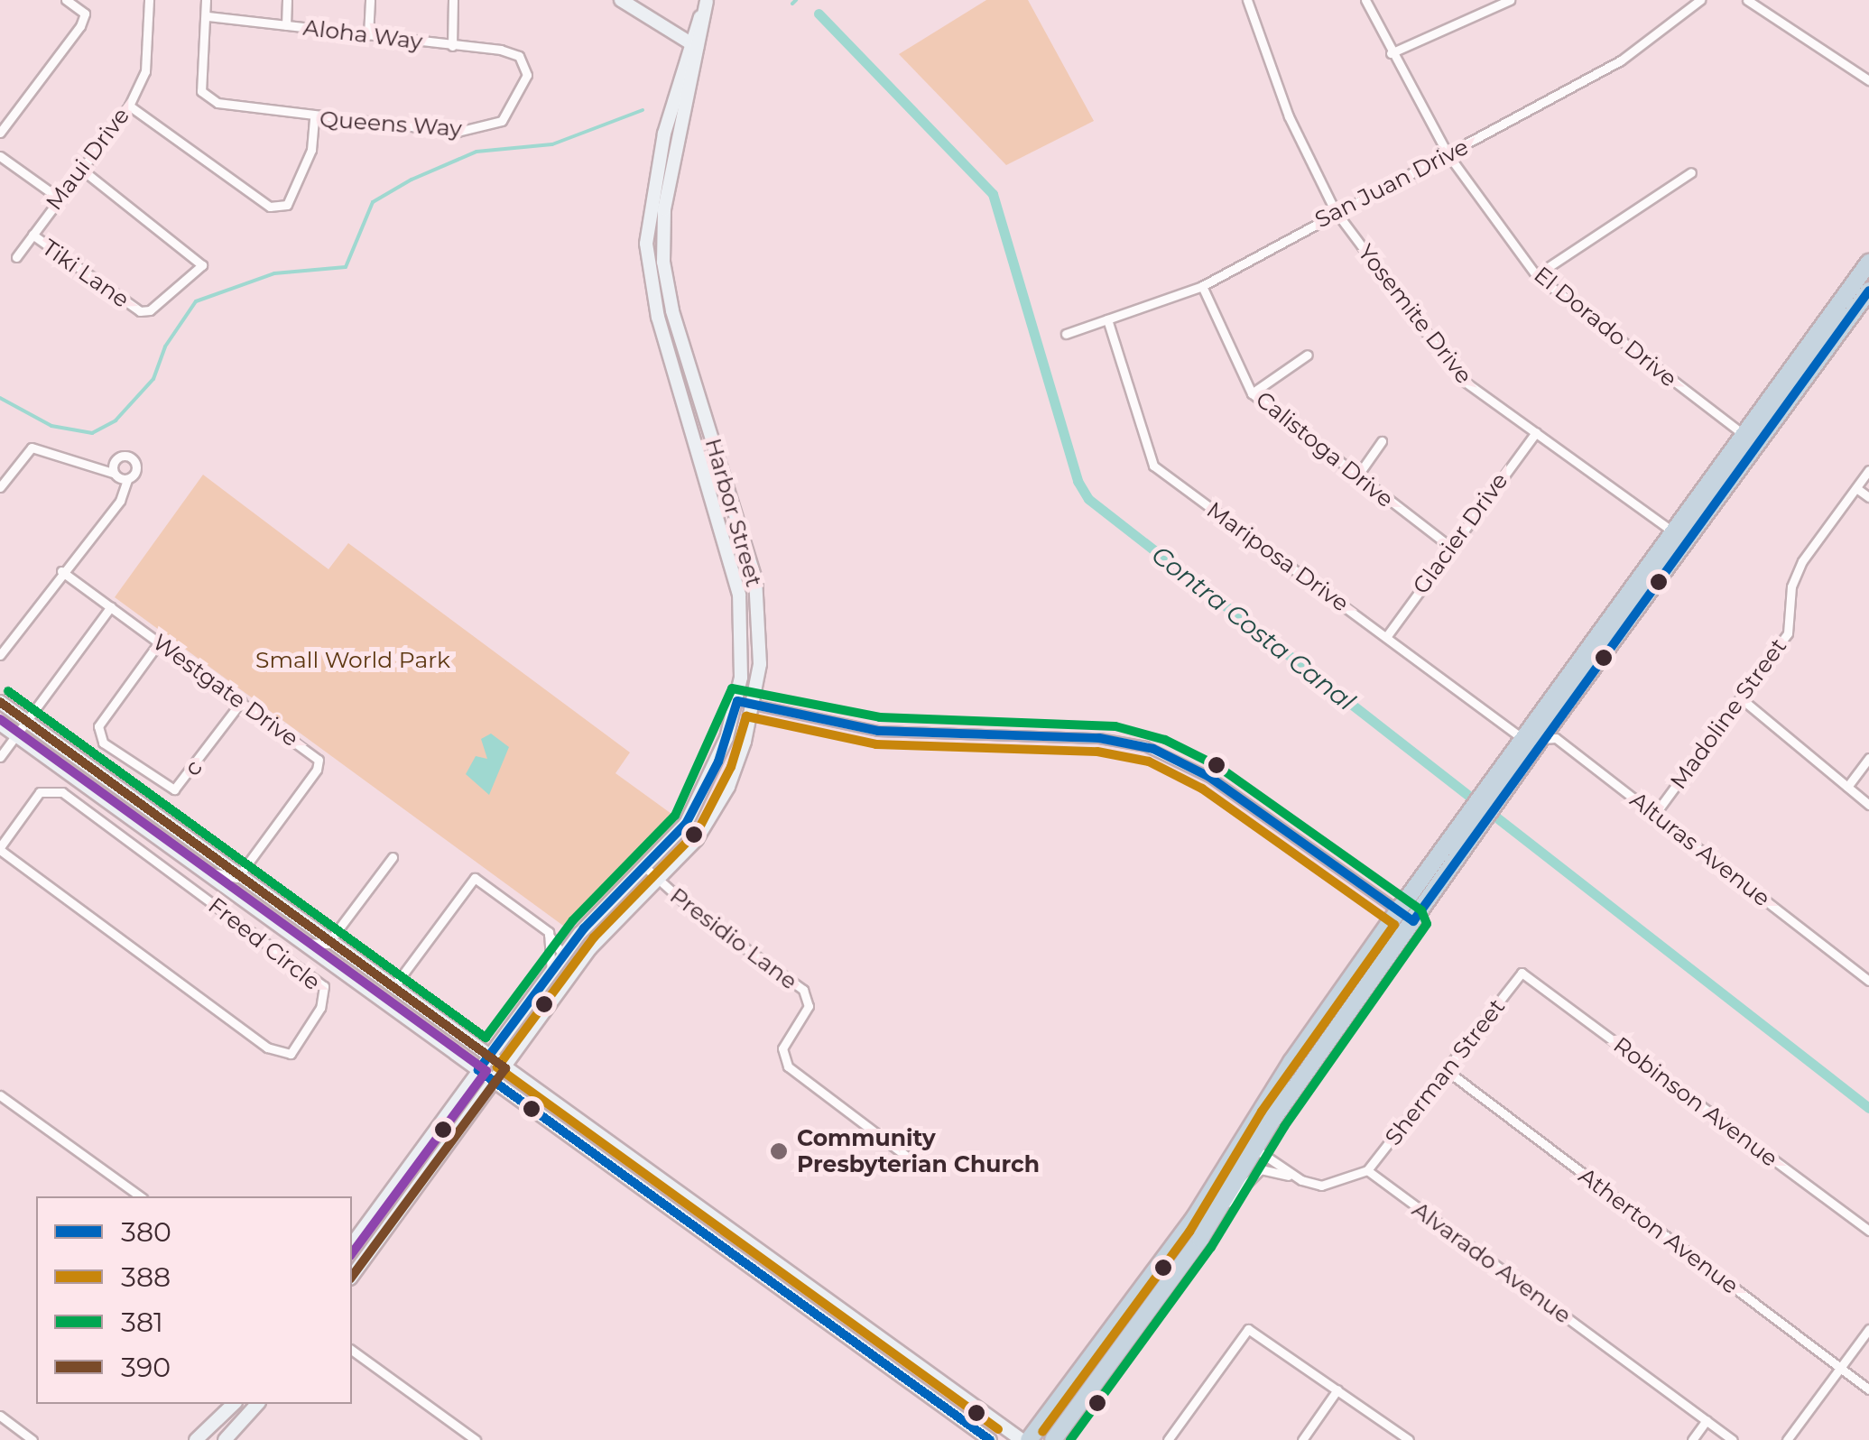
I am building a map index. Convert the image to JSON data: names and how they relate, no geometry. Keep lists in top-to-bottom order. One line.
{"streets":{"street":["Aloha Way","Queens Way","Maui Drive","San Juan Drive","Tiki Lane","Yosemite Drive","El Dorado Drive","Calistoga Drive","Harbor Street","Glacier Drive","Mariposa Drive","Westgate Drive","Madoline Street","c","Alturas Avenue","Presidio Lane","Freed Circle","Sherman Street","Robinson Avenue","Atherton Avenue","Alvarado Avenue"]},"crossings":[["Aloha Way","Queens Way"],["Maui Drive","Tiki Lane"],["San Juan Drive","Yosemite Drive"],["San Juan Drive","El Dorado Drive"],["San Juan Drive","Calistoga Drive"],["San Juan Drive","Mariposa Drive"],["Yosemite Drive","Glacier Drive"],["Calistoga Drive","Glacier Drive"],["Harbor Street","Presidio Lane"],["Glacier Drive","Mariposa Drive"],["Mariposa Drive","Alturas Avenue"],["Westgate Drive","c"],["Madoline Street","Alturas Avenue"],["Sherman Street","Robinson Avenue"],["Sherman Street","Atherton Avenue"],["Sherman Street","Alvarado Avenue"]],"water":["Contra Costa Canal"],"parks":["Small World Park"],"places":["Community Presbyterian Church"],"lines":["transit line 380","transit line 381","transit line 390","transit line 388"],"legend":["380","388","381","390"]}
